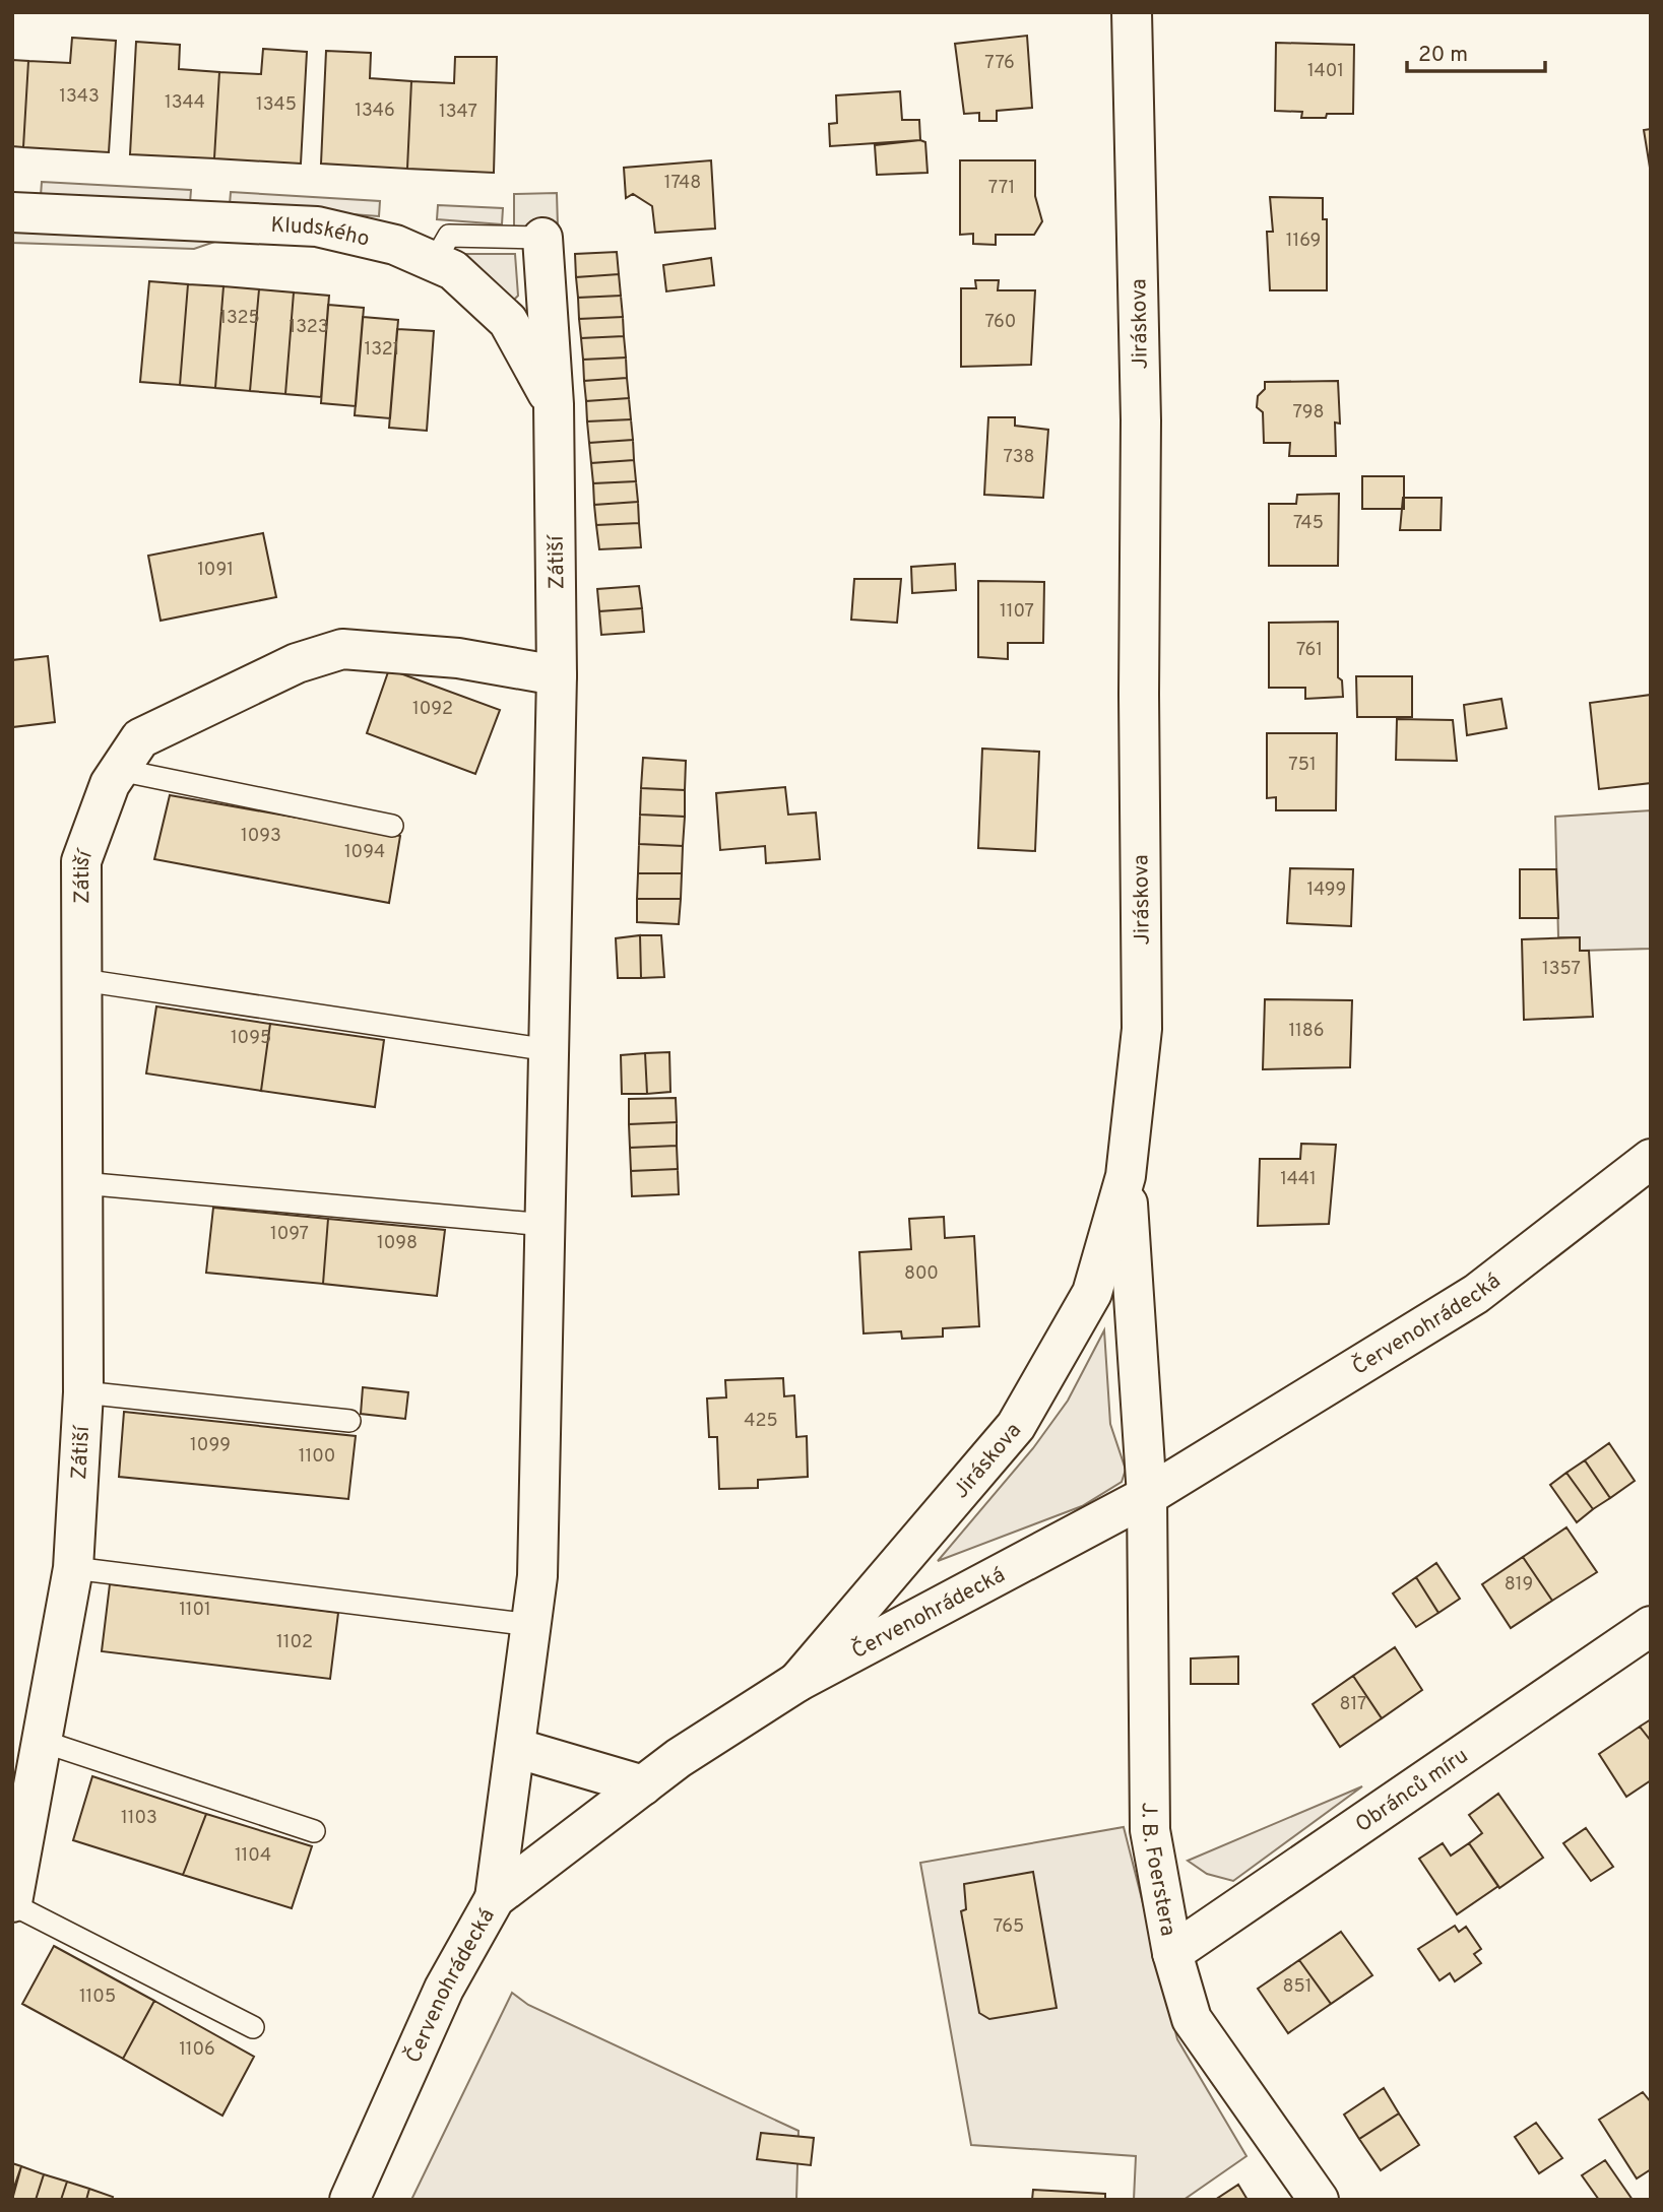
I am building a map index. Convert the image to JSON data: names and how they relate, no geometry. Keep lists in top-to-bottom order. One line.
{"streets":{"street":["Kludského","Jiráskova","Zátiší","Červenohrádecká","Obránců míru","J. B. Foerstera"]},"crossings":[["Kludského","Zátiší"],["Jiráskova","Červenohrádecká"],["Jiráskova","J. B. Foerstera"],["Červenohrádecká","J. B. Foerstera"],["Obránců míru","J. B. Foerstera"]],"house_numbers":["776","1401","1343","1344","1345","1346","1347","1748","771","1169","1325","760","1323","1321","798","738","745","1091","1107","761","1092","751","1093","1094","1499","1357","1186","1095","1441","1097","1098","800","425","1099","1100","819","1101","1102","817","1103","1104","765","851","1105","1106"],"scale_bar":"20 m"}
